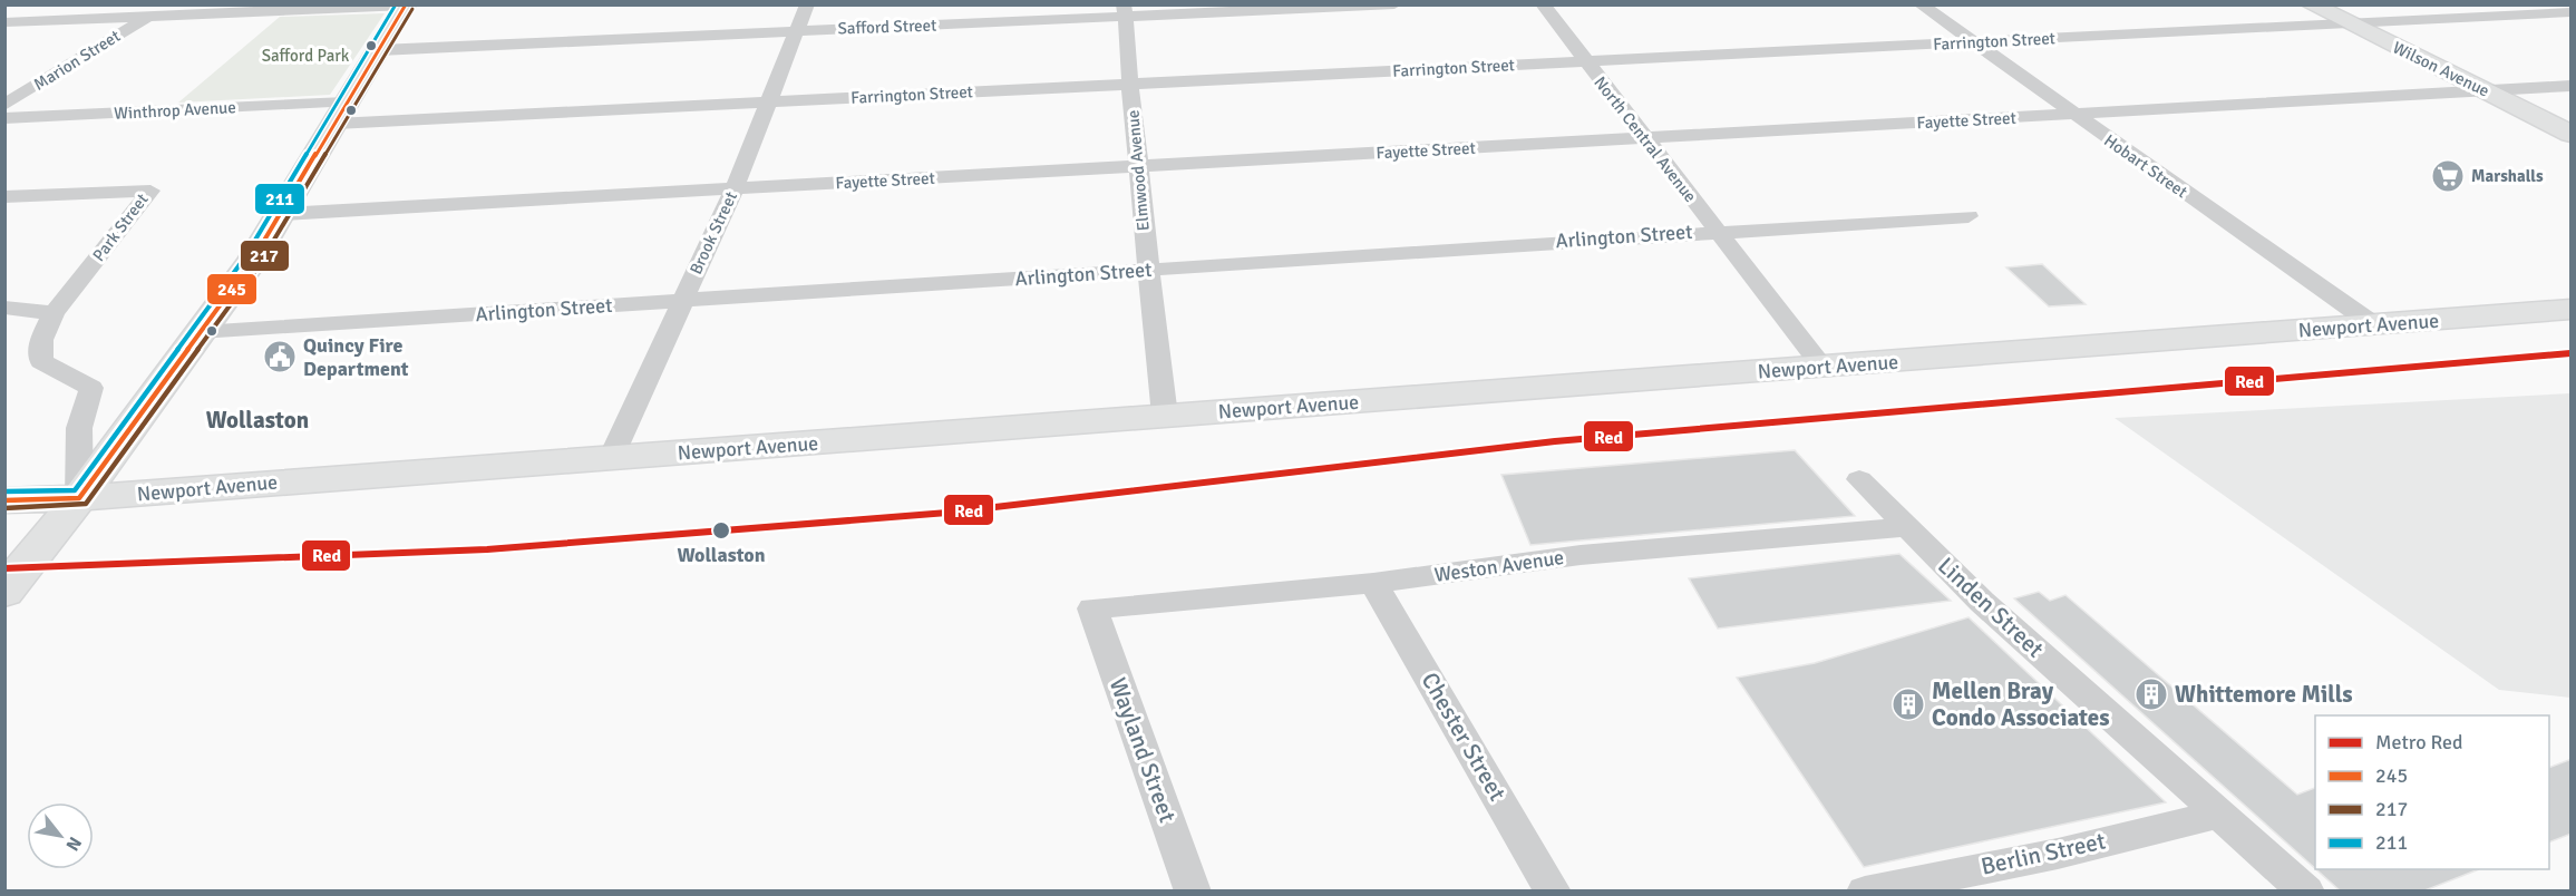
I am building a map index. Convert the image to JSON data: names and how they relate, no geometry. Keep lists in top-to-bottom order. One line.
{"streets":{"main road":["Wilson Avenue","Newport Avenue"],"street":["Safford Street","Farrington Street","Marion Street","Winthrop Avenue","Fayette Street","North Central Avenue","Hobart Street","Elmwood Avenue","Park Street","Brook Street","Arlington Street","Weston Avenue","Linden Street","Chester Street","Wayland Street","Berlin Street"]},"crossings":[["Safford Street","Elmwood Avenue"],["Safford Street","Brook Street"],["Farrington Street","Wilson Avenue"],["Farrington Street","Winthrop Avenue"],["Farrington Street","North Central Avenue"],["Farrington Street","Hobart Street"],["Farrington Street","Elmwood Avenue"],["Farrington Street","Brook Street"],["Wilson Avenue","Fayette Street"],["Fayette Street","North Central Avenue"],["Fayette Street","Hobart Street"],["Fayette Street","Elmwood Avenue"],["Fayette Street","Brook Street"],["North Central Avenue","Arlington Street"],["North Central Avenue","Newport Avenue"],["Hobart Street","Newport Avenue"],["Elmwood Avenue","Arlington Street"],["Elmwood Avenue","Newport Avenue"],["Brook Street","Arlington Street"],["Brook Street","Newport Avenue"],["Weston Avenue","Linden Street"],["Weston Avenue","Chester Street"],["Weston Avenue","Wayland Street"],["Linden Street","Berlin Street"]],"districts":["Wollaston"],"parks":["Safford Park"],"places":{"supermarket":["Marshalls"],"public building":["Quincy Fire Department"],"other":["Wollaston"],"building":["Whittemore Mills","Mellen Bray Condo Associates"]},"lines":["transit line 245","transit line 211","transit line 217","metro line Red"],"legend":["Metro Red","245","217","211"],"north":"bottom right"}
